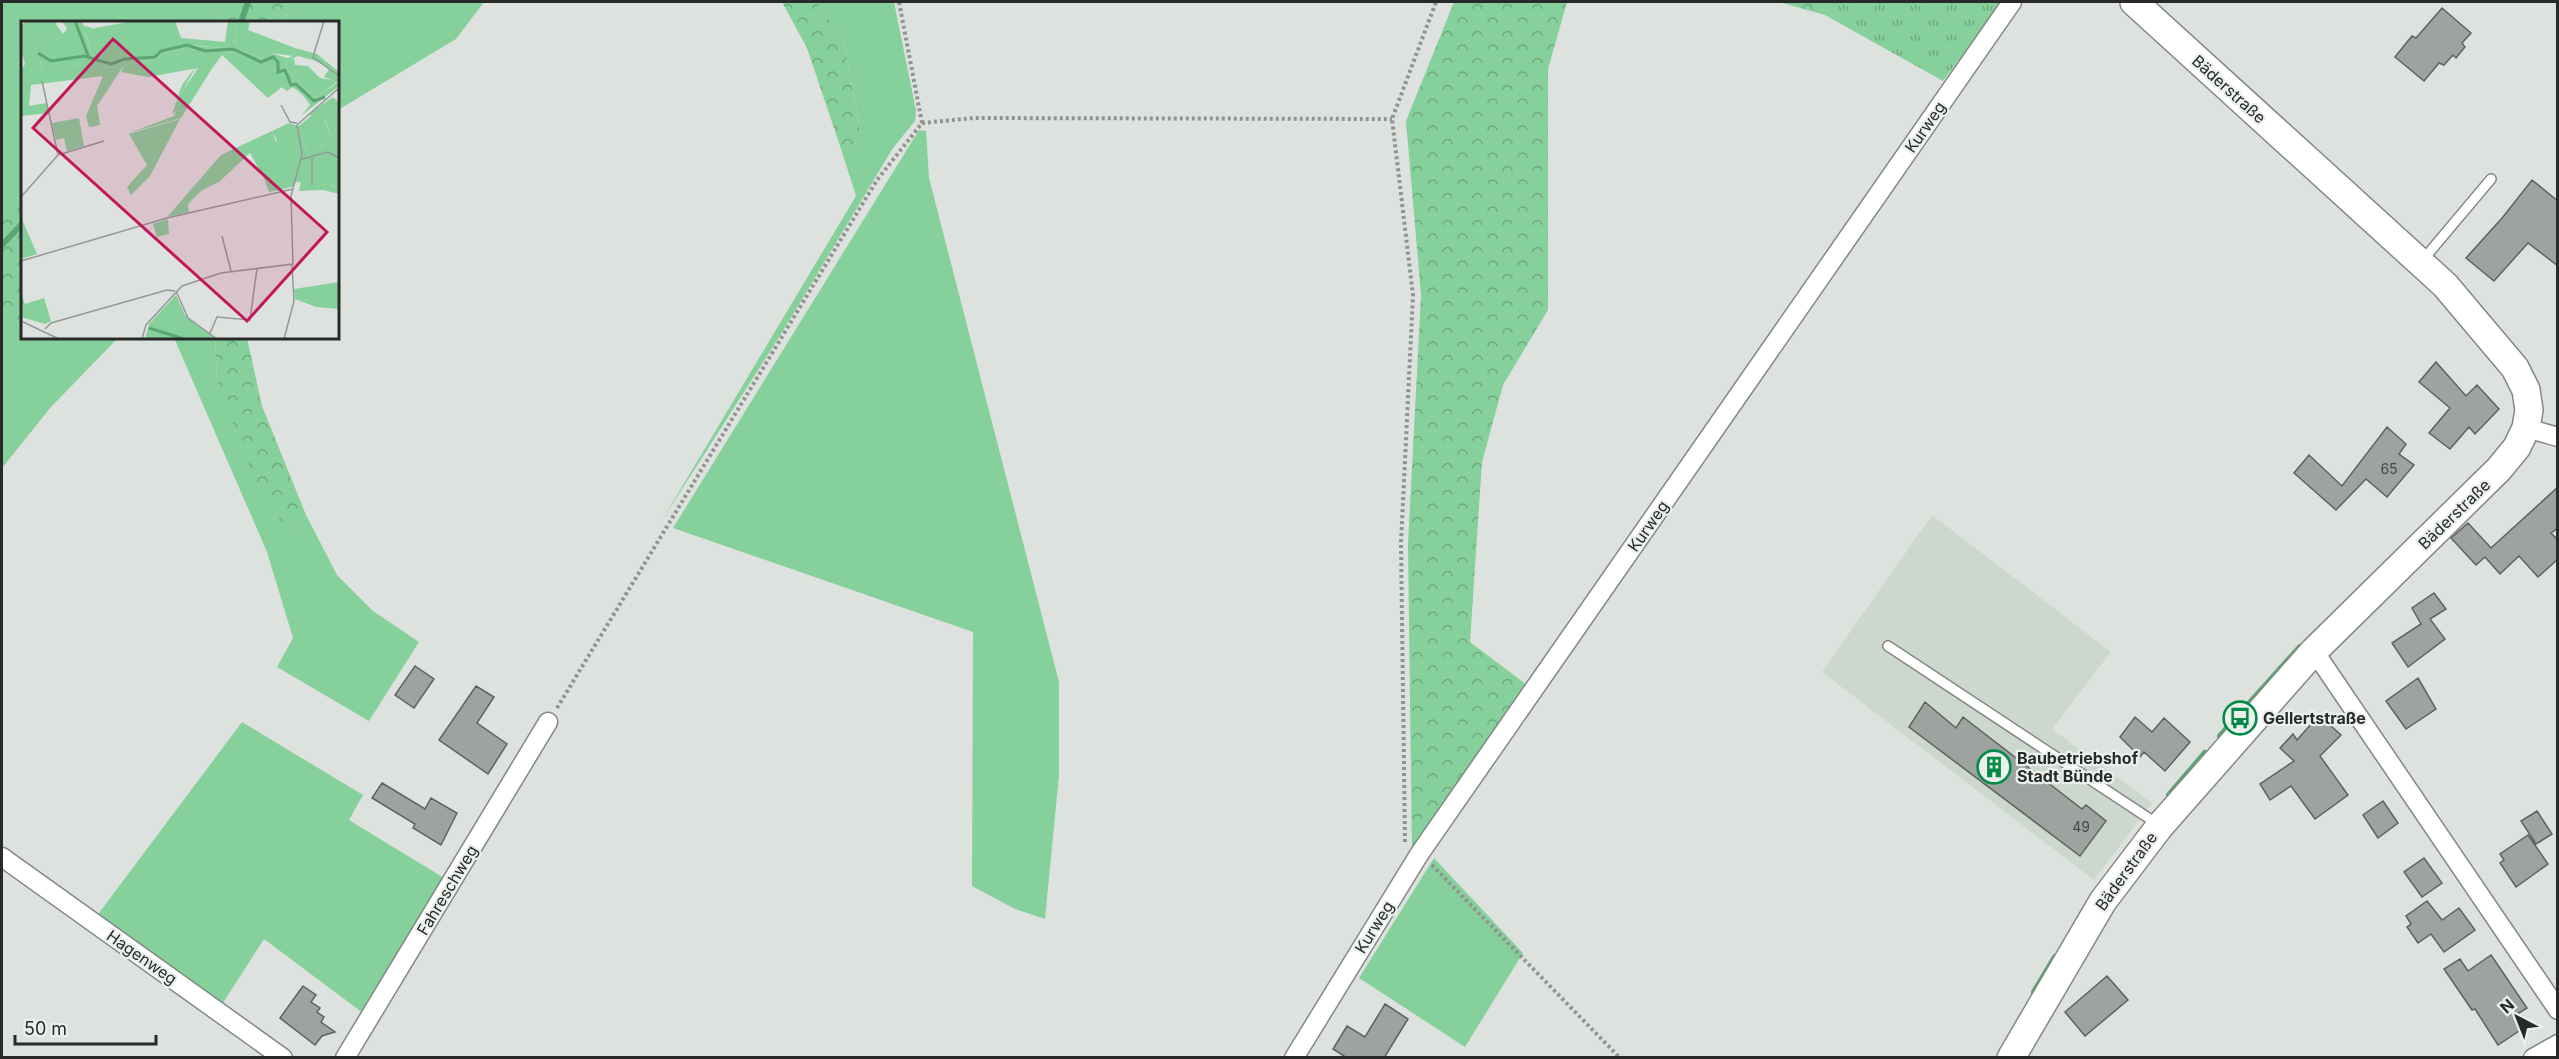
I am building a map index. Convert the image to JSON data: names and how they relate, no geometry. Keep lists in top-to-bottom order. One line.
{"streets":{"street":["Bäderstraße","Kurweg","Fahreschweg","Hagenweg"]},"places":{"bus stop":["Gellertstraße"],"building":["Baubetriebshof Stadt Bünde"]},"house_numbers":["65","49"],"scale_bar":"50 m","north":"top left"}
